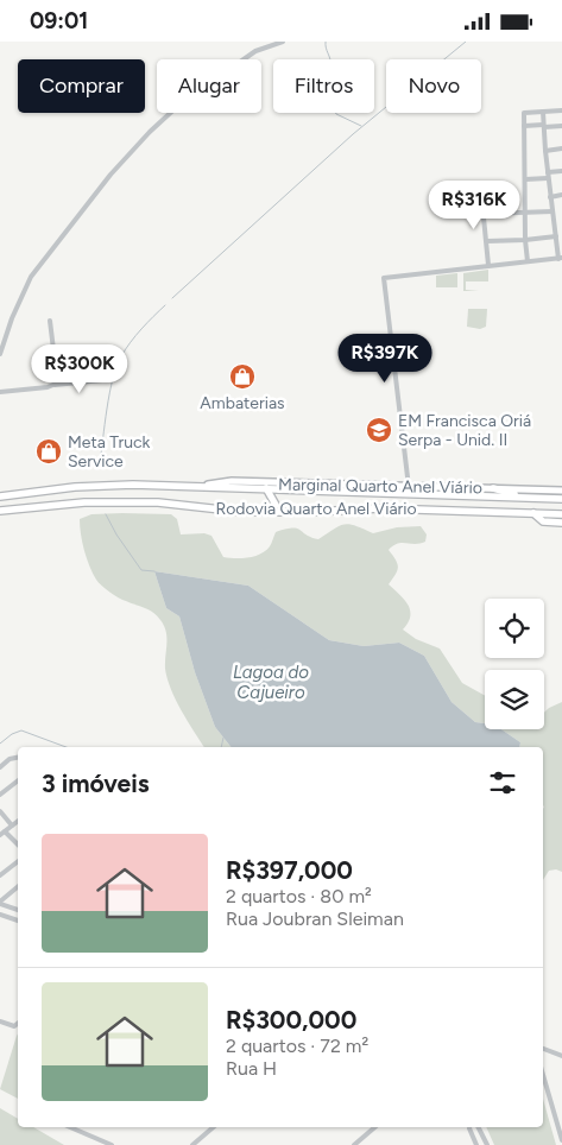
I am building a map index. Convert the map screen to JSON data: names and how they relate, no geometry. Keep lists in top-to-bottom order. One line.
{"streets":{"highway":["Rodovia Quarto Anel Viário"],"main road":["Marginal Quarto Anel Viário"]},"crossings":[["Marginal Quarto Anel Viário","Rodovia Quarto Anel Viário"]],"water":["Lagoa do Cajueiro"],"places":{"shop":["Ambaterias","Meta Truck Service"],"school or university":["EM Francisca Oriá Serpa - Unid. II"]},"page":{"status":"09:01","chip":["Comprar","Alugar","Filtros","Novo"],"price":["R$316K","R$397K","R$300K"],"heading":"3 imóveis","list":[{"name":"R$397,000","note":"2 quartos · 80 m² · Rua Joubran Sleiman"},{"name":"R$300,000","note":"2 quartos · 72 m² · Rua H"}]}}
